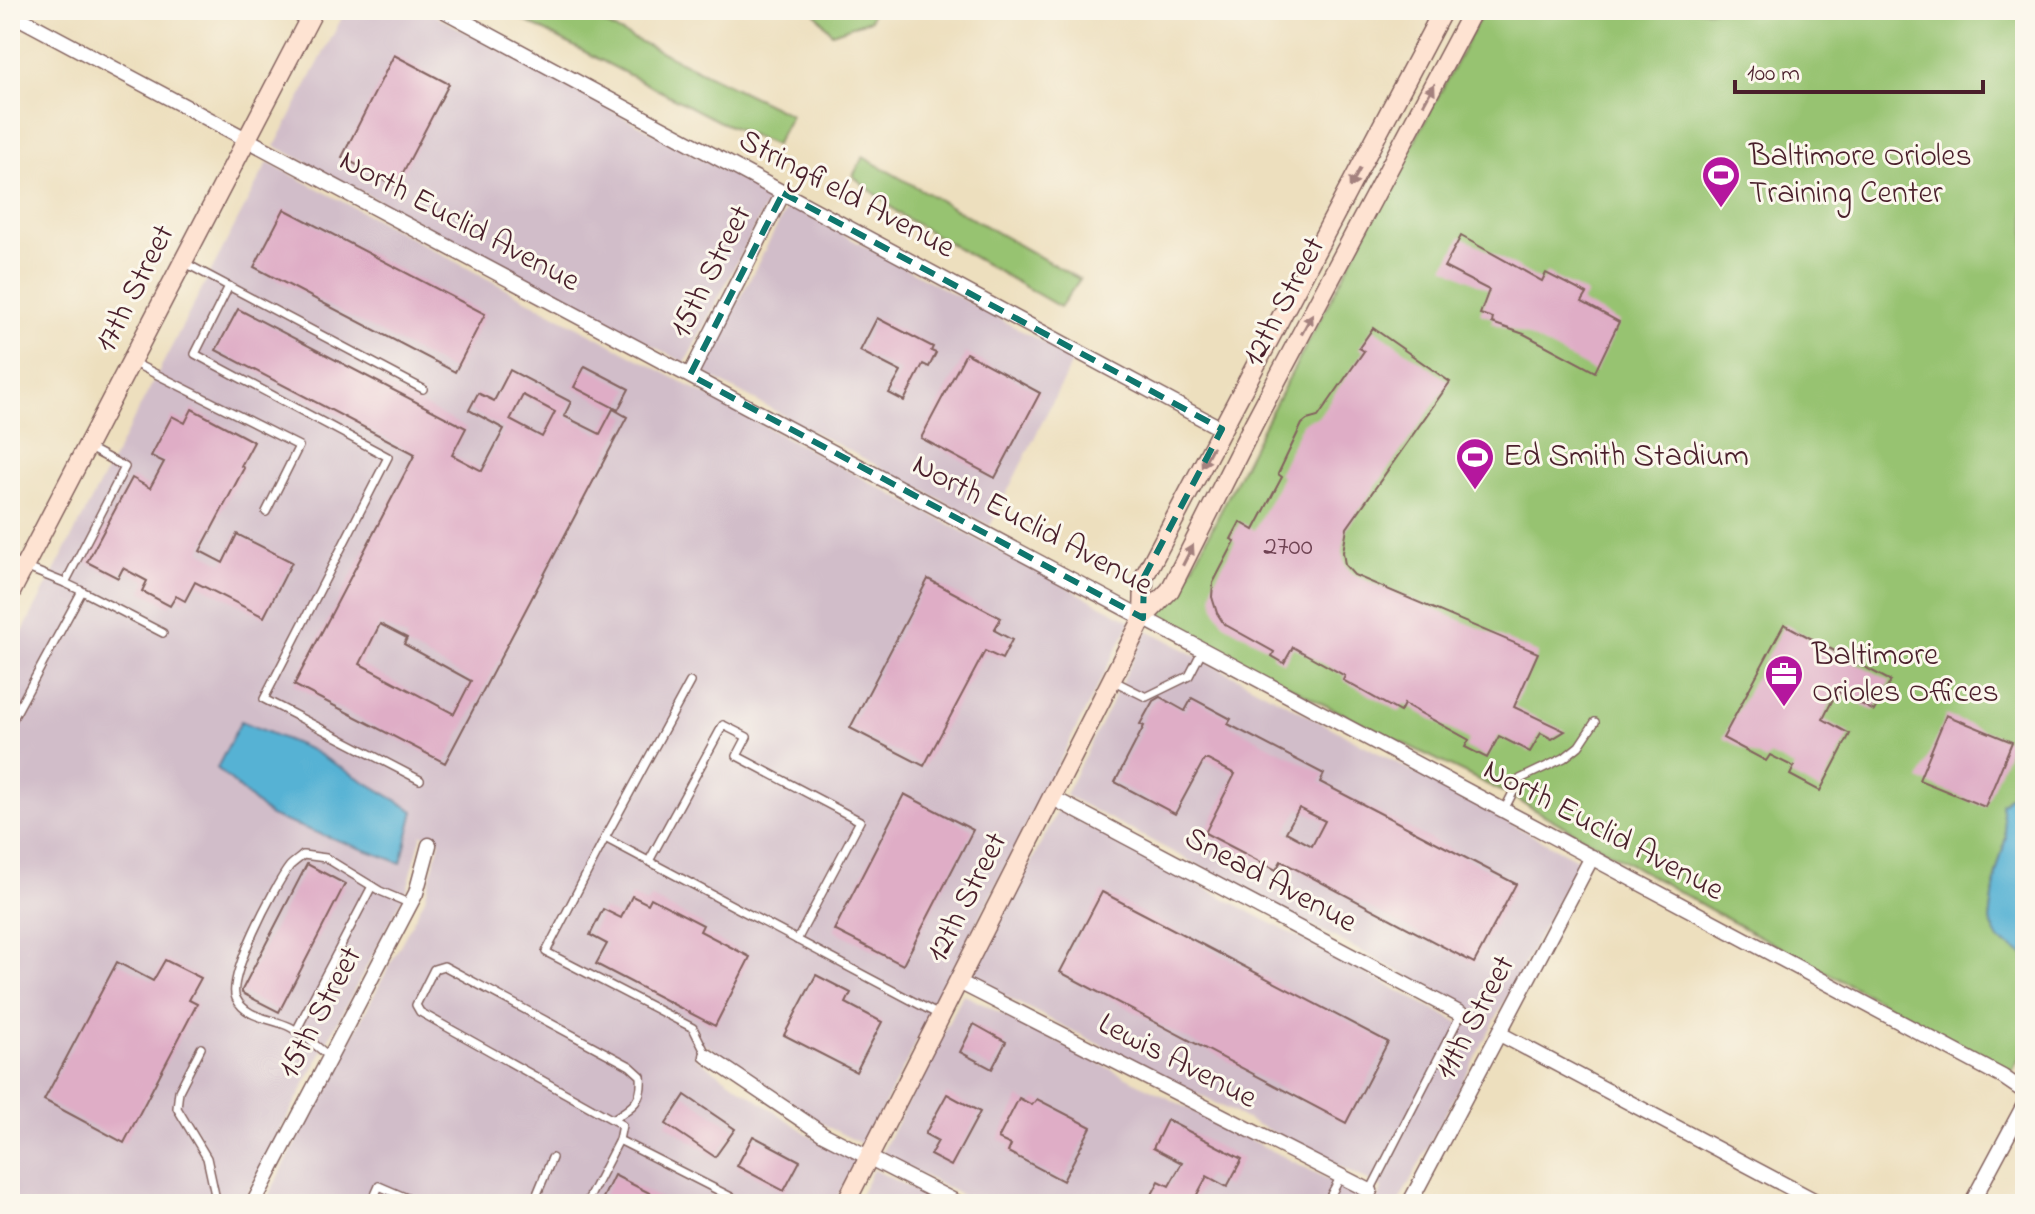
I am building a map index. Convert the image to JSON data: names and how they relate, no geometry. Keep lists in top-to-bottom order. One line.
{"streets":{"street":["Stringfield Avenue","North Euclid Avenue","15th Street","17th Street","12th Street","Snead Avenue","11th Street","Lewis Avenue"]},"crossings":[["Stringfield Avenue","15th Street"],["Stringfield Avenue","12th Street"],["North Euclid Avenue","15th Street"],["North Euclid Avenue","17th Street"],["North Euclid Avenue","12th Street"],["North Euclid Avenue","11th Street"],["12th Street","Snead Avenue"],["12th Street","Lewis Avenue"]],"places":{"sports":["Baltimore Orioles Training Center","Ed Smith Stadium"],"office":["Baltimore Orioles Offices"]},"house_numbers":["2700"],"scale_bar":"100 m"}
